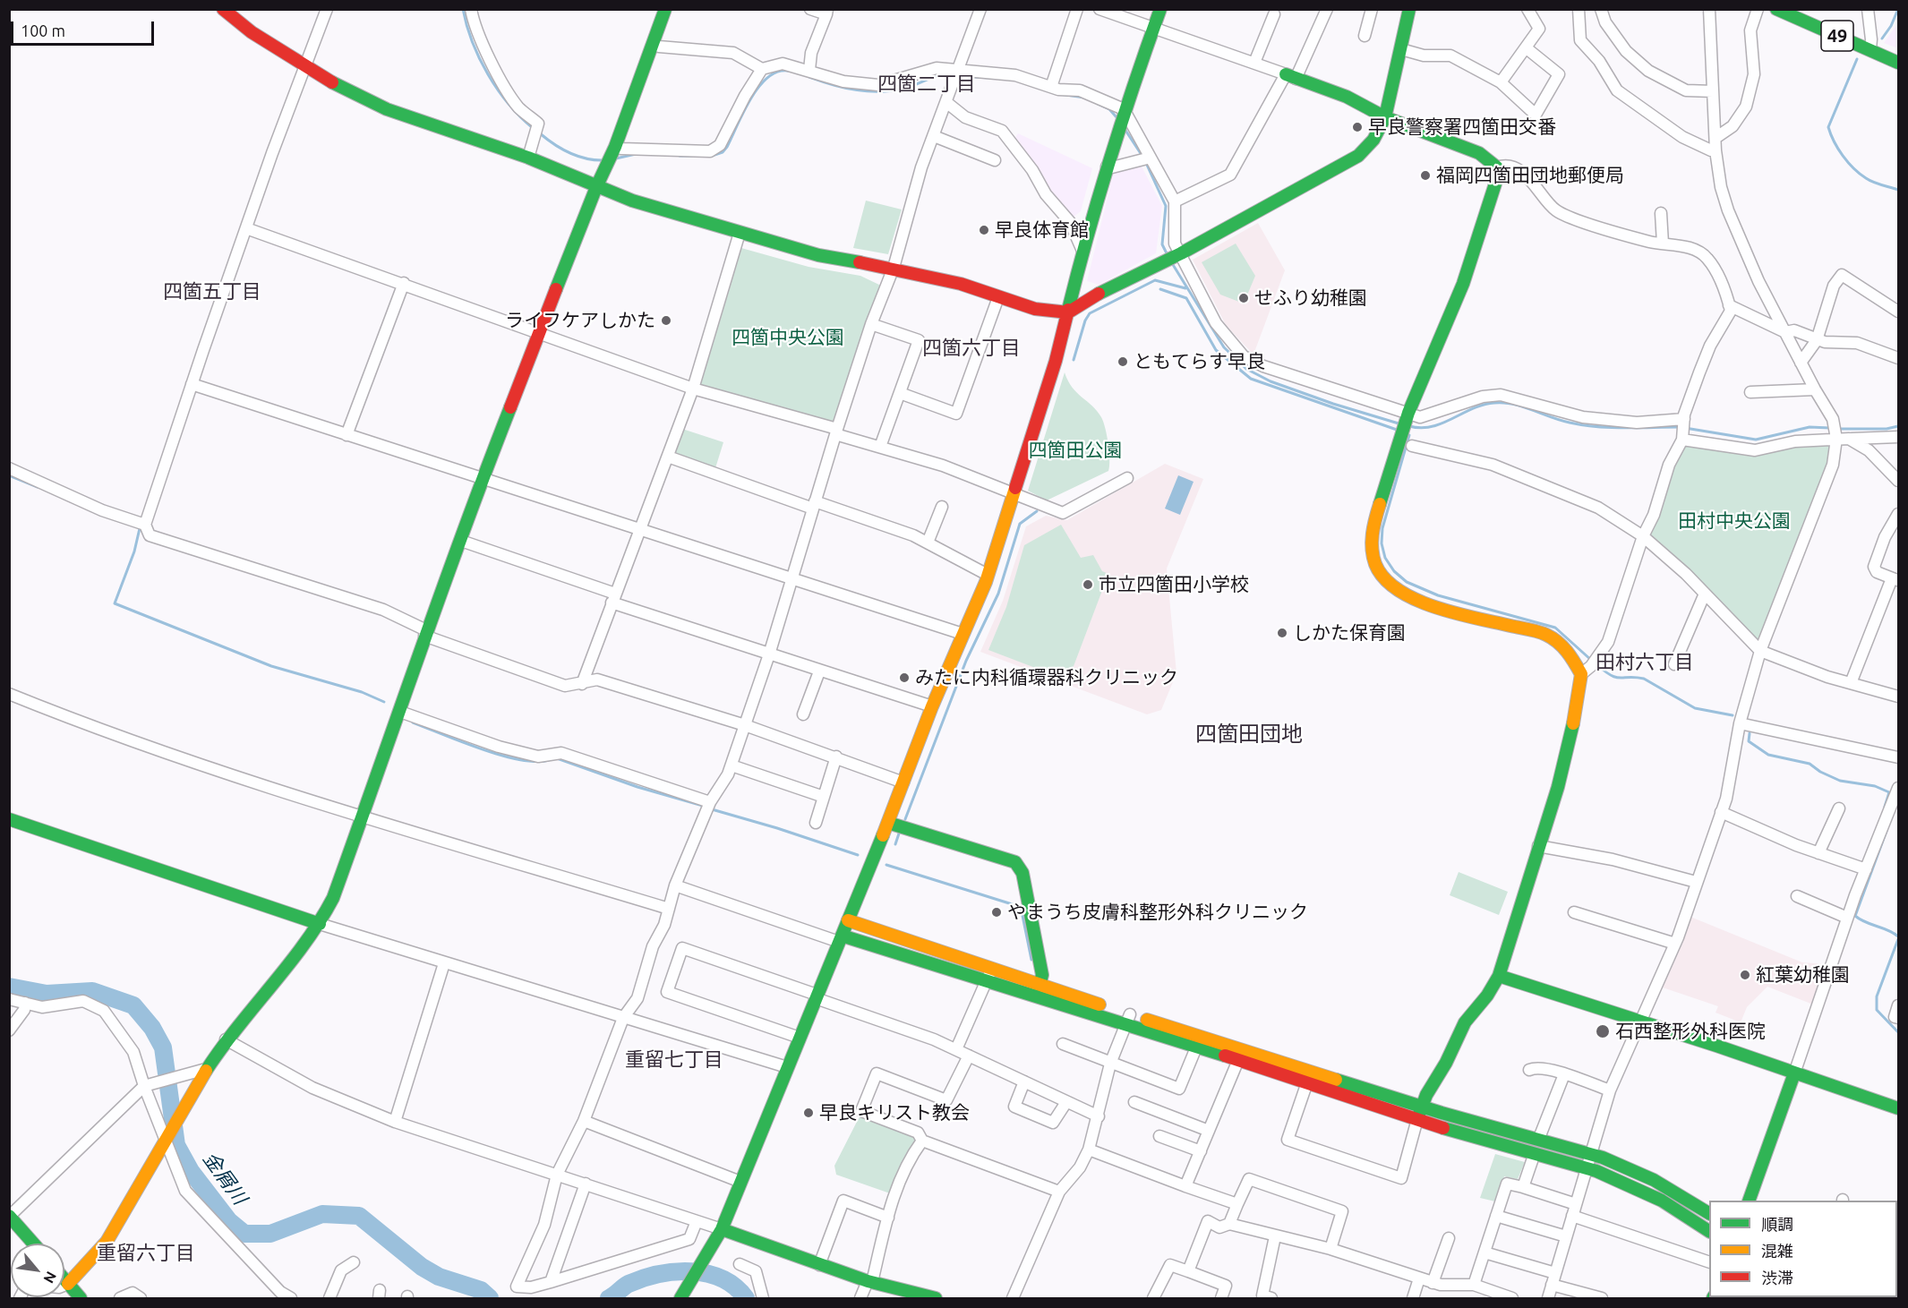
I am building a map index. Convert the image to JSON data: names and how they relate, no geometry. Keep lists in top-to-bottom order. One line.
{"streets":{"main road":["49"]},"districts":["四箇二丁目","四箇五丁目","四箇六丁目","田村六丁目","四箇田団地","重留七丁目","重留六丁目"],"water":["金屑川"],"parks":["四箇中央公園","四箇田公園","田村中央公園"],"places":["早良警察署四箇田交番","福岡四箇田団地郵便局","早良体育館","せふり幼稚園","ライフケアしかた","ともてらす早良","市立四箇田小学校","しかた保育園","みたに内科循環器科クリニック","やまうち皮膚科整形外科クリニック","紅葉幼稚園","石西整形外科医院","早良キリスト教会"],"legend":["順調","混雑","渋滞"],"scale_bar":"100 m","north":"bottom right"}
